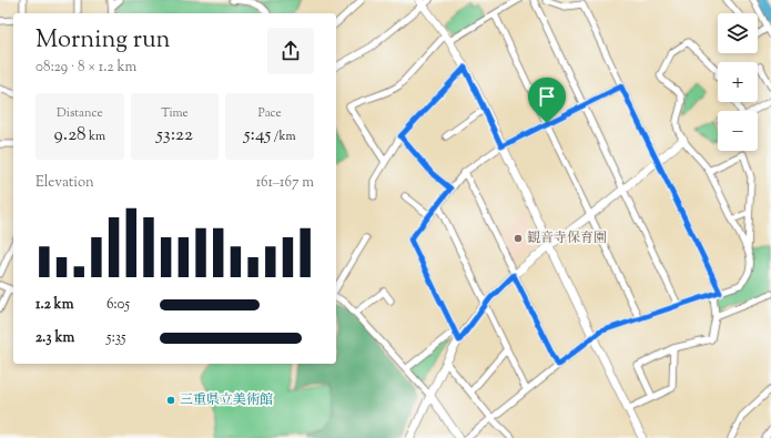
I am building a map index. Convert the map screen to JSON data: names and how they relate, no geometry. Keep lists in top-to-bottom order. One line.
{"places":["観音寺保育園","三重県立美術館"],"page":{"map_buttons":["+","−"],"heading":["Morning run","08:29 · 8 × 1.2 km"],"stats":[["Distance","9.28 km"],["Time","53:22"],["Pace","5:45 /km"]],"chart":["Elevation","161–167 m"],"list":[{"name":"1.2 km","note":"6:05"},{"name":"2.3 km","note":"5:35"}]}}
